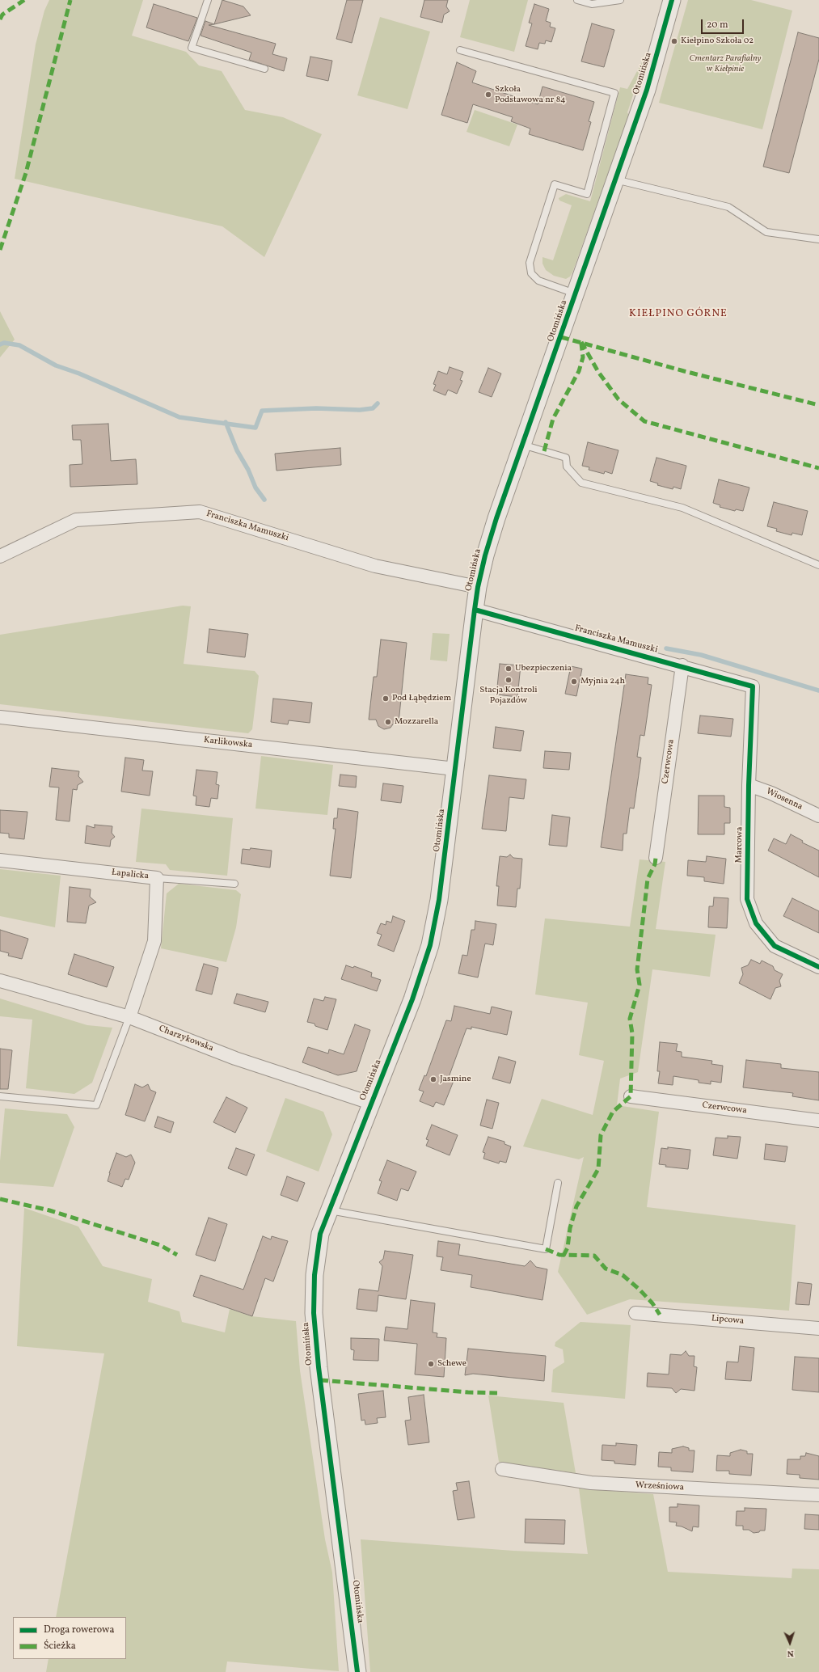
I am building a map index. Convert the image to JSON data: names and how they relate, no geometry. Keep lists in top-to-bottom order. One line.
{"streets":{"street":["Otomińska","Franciszka Mamuszki","Karlikowska","Czerwcowa","Wiosenna","Marcowa","Łapalicka","Charzykowska","Lipcowa","Wrześniowa"]},"crossings":[["Otomińska","Franciszka Mamuszki"],["Otomińska","Karlikowska"],["Otomińska","Charzykowska"],["Franciszka Mamuszki","Czerwcowa"],["Franciszka Mamuszki","Marcowa"],["Wiosenna","Marcowa"],["Łapalicka","Charzykowska"]],"districts":["KIEŁPINO GÓRNE"],"parks":["Cmentarz Parafialny w Kiełpinie"],"places":["Kiełpino Szkoła 02","Szkoła Podstawowa nr 84","Ubezpieczenia","Stacja Kontroli Pojazdów","Myjnia 24h","Pod Łąbędziem","Mozzarella","Jasmine","Schewe"],"legend":["Droga rowerowa","Ścieżka"],"scale_bar":"20 m","north":"bottom"}
